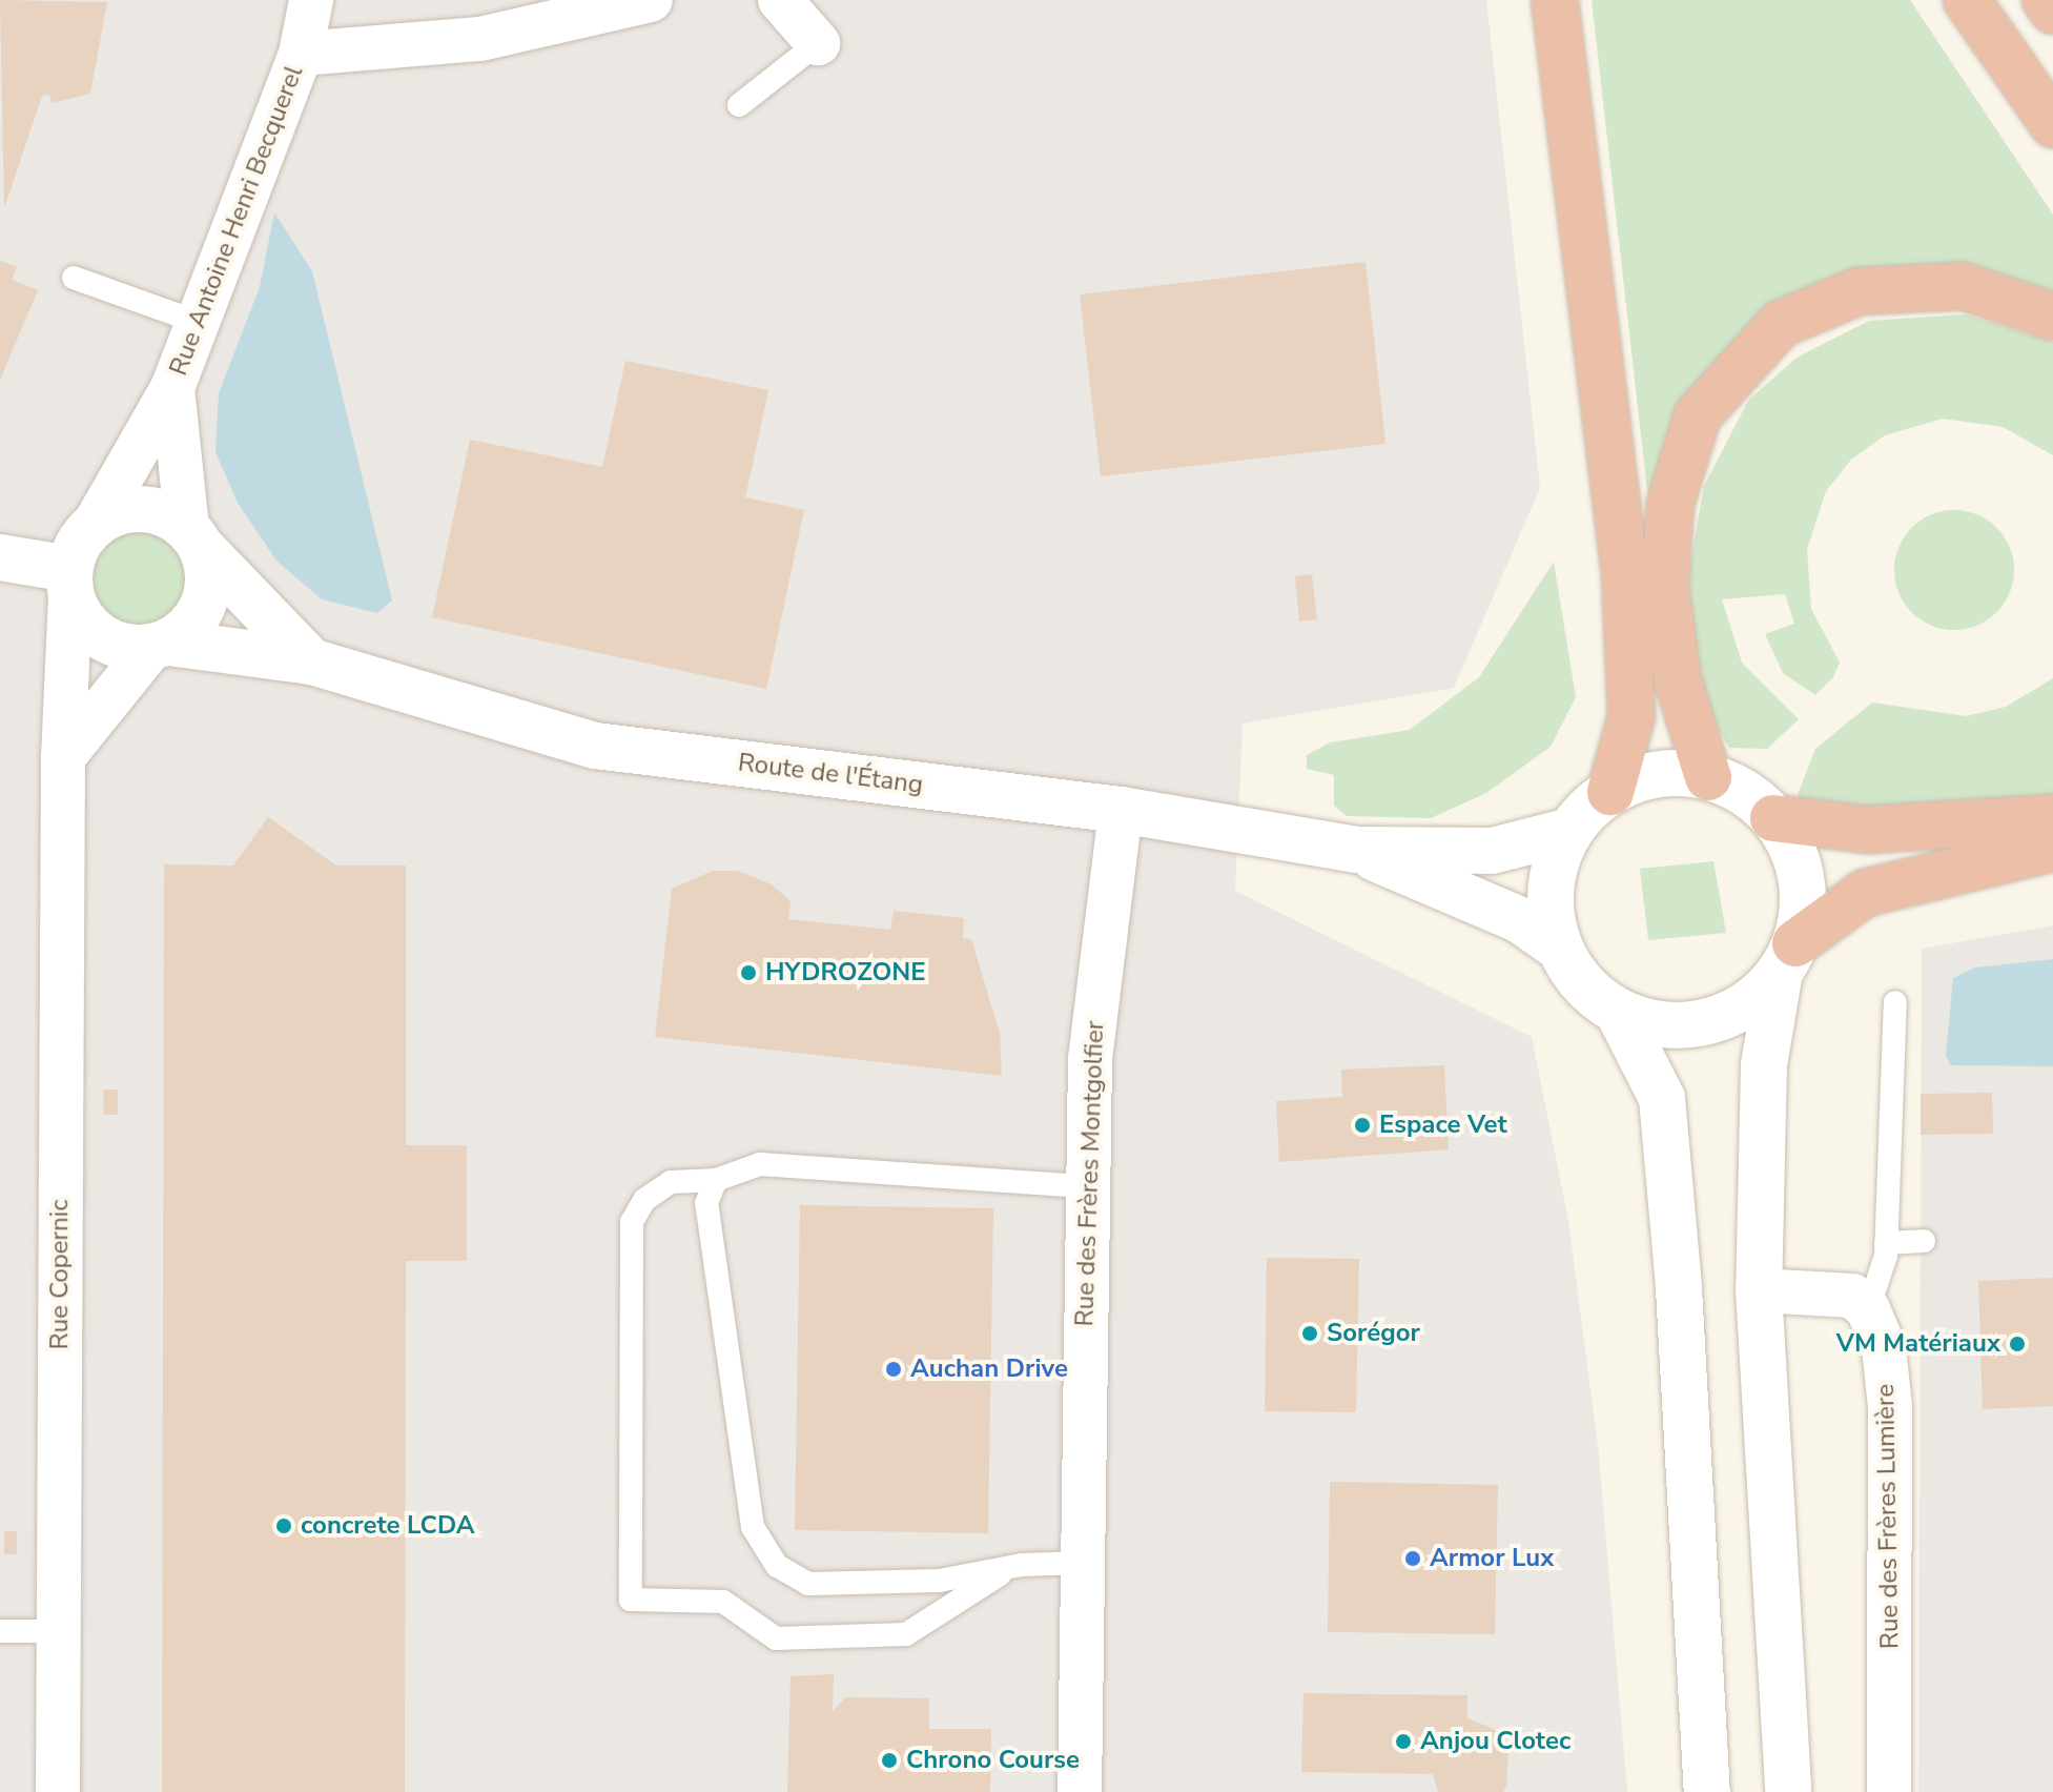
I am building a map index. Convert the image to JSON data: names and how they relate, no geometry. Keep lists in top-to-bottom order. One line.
{"streets":{"main road":["Route de l'Étang"],"street":["Rue Antoine Henri Becquerel","Rue des Frères Montgolfier","Rue Copernic","Rue des Frères Lumière"]},"crossings":[["Rue Antoine Henri Becquerel","Route de l'Étang"],["Rue Antoine Henri Becquerel","Rue Copernic"],["Route de l'Étang","Rue des Frères Montgolfier"],["Route de l'Étang","Rue Copernic"]],"places":["HYDROZONE","Espace Vet","Sorégor","VM Matériaux","Auchan Drive","concrete LCDA","Armor Lux","Anjou Clotec","Chrono Course"]}
